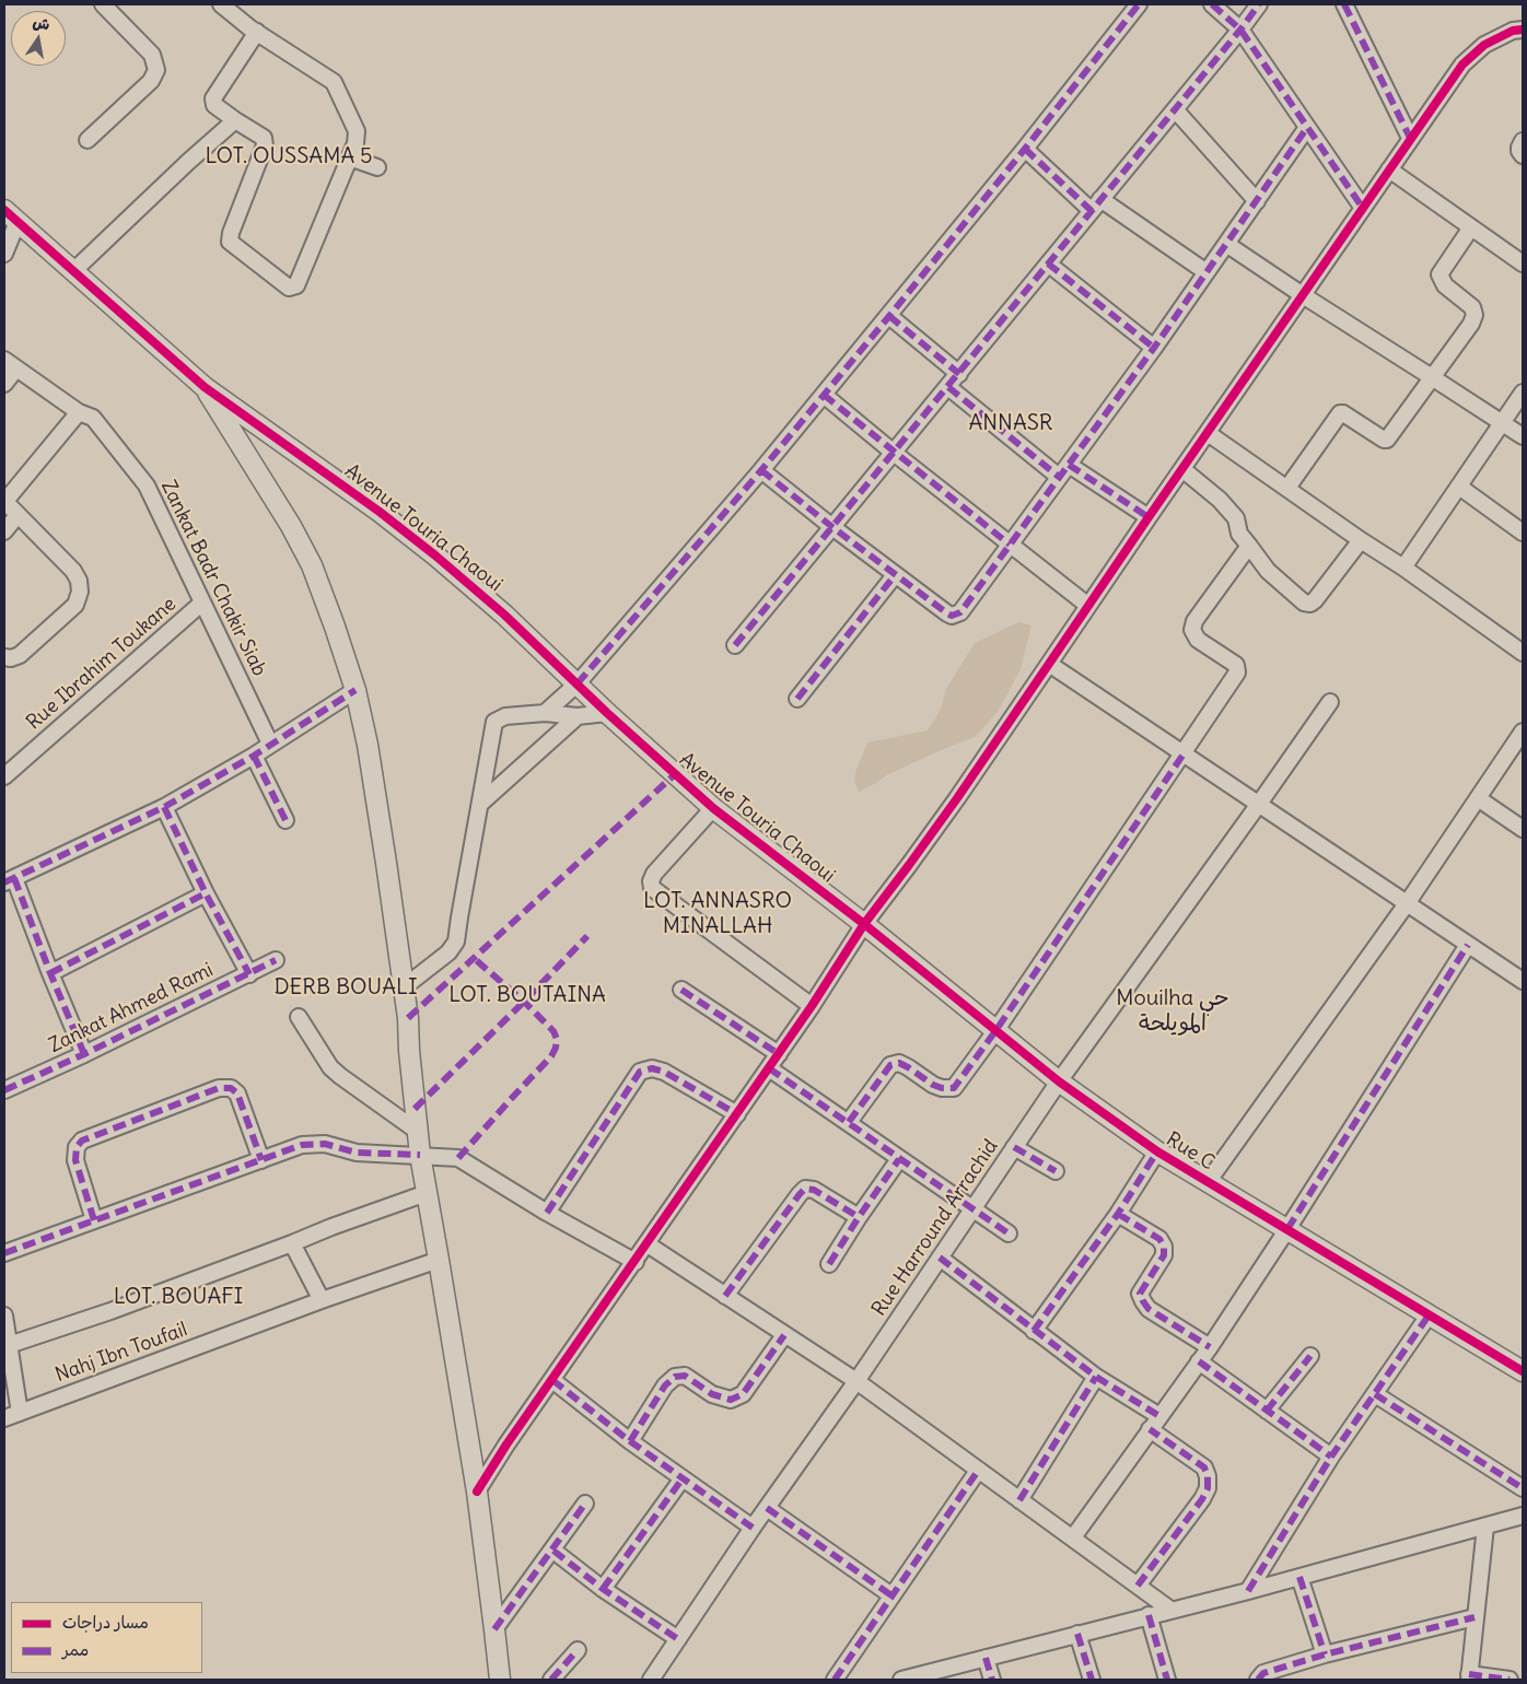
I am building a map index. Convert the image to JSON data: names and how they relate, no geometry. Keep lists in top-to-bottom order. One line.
{"streets":{"street":["Avenue Touria Chaoui","Zankat Badr Chakir Siab","Rue Ibrahim Toukane","Zankat Ahmed Rami","Rue C","Rue Harround Arrachid","Nahj Ibn Toufail"]},"crossings":[["Avenue Touria Chaoui","Rue C"],["Zankat Badr Chakir Siab","Rue Ibrahim Toukane"],["Rue C","Rue Harround Arrachid"]],"districts":["LOT. OUSSAMA 5","ANNASR","LOT. ANNASRO MINALLAH","DERB BOUALI","LOT. BOUTAINA","Mouilha حي المويلحة","LOT. BOUAFI"],"legend":["مسار دراجات","ممر"],"north":"top"}
